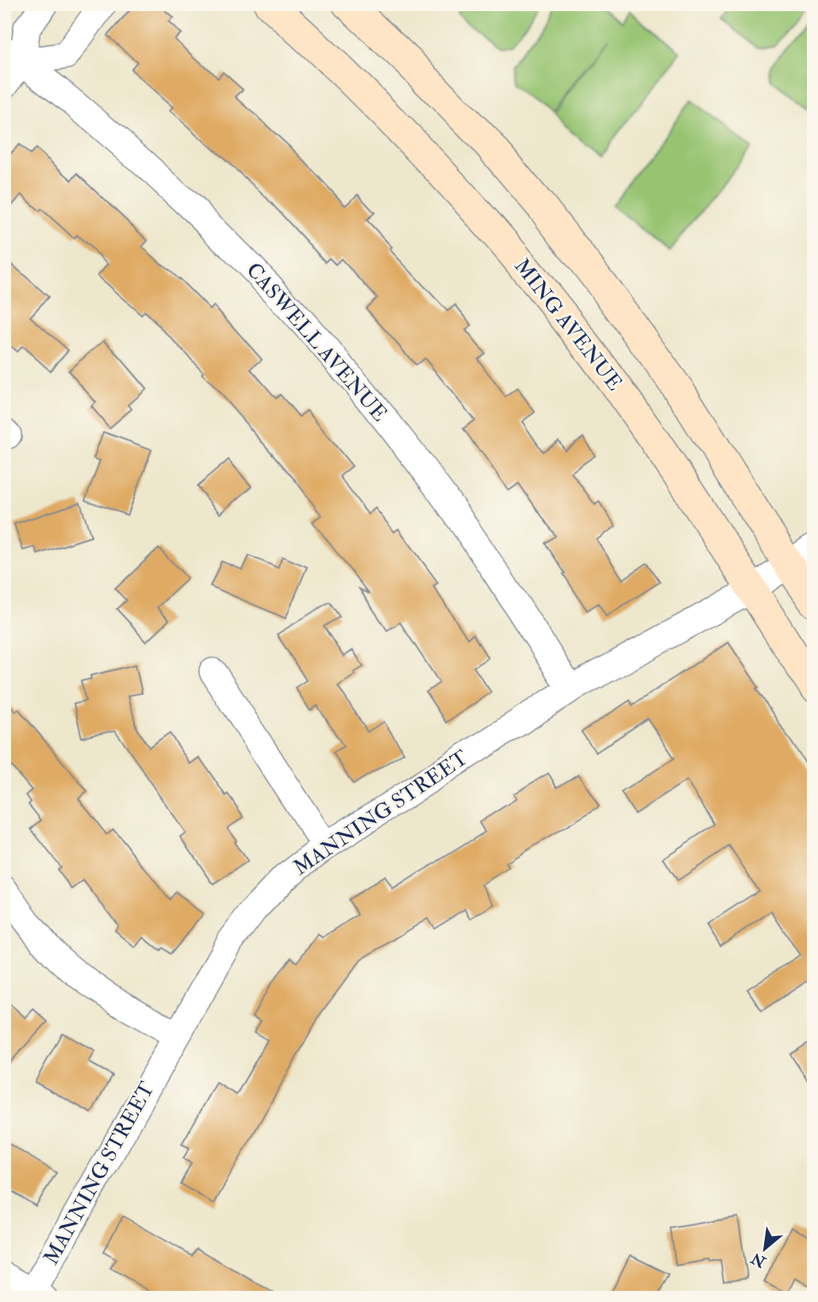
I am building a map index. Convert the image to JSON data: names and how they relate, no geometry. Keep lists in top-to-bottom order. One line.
{"streets":{"main road":["MING AVENUE"],"street":["CASWELL AVENUE","MANNING STREET"]},"crossings":[["MING AVENUE","MANNING STREET"],["CASWELL AVENUE","MANNING STREET"]],"north":"bottom left"}
